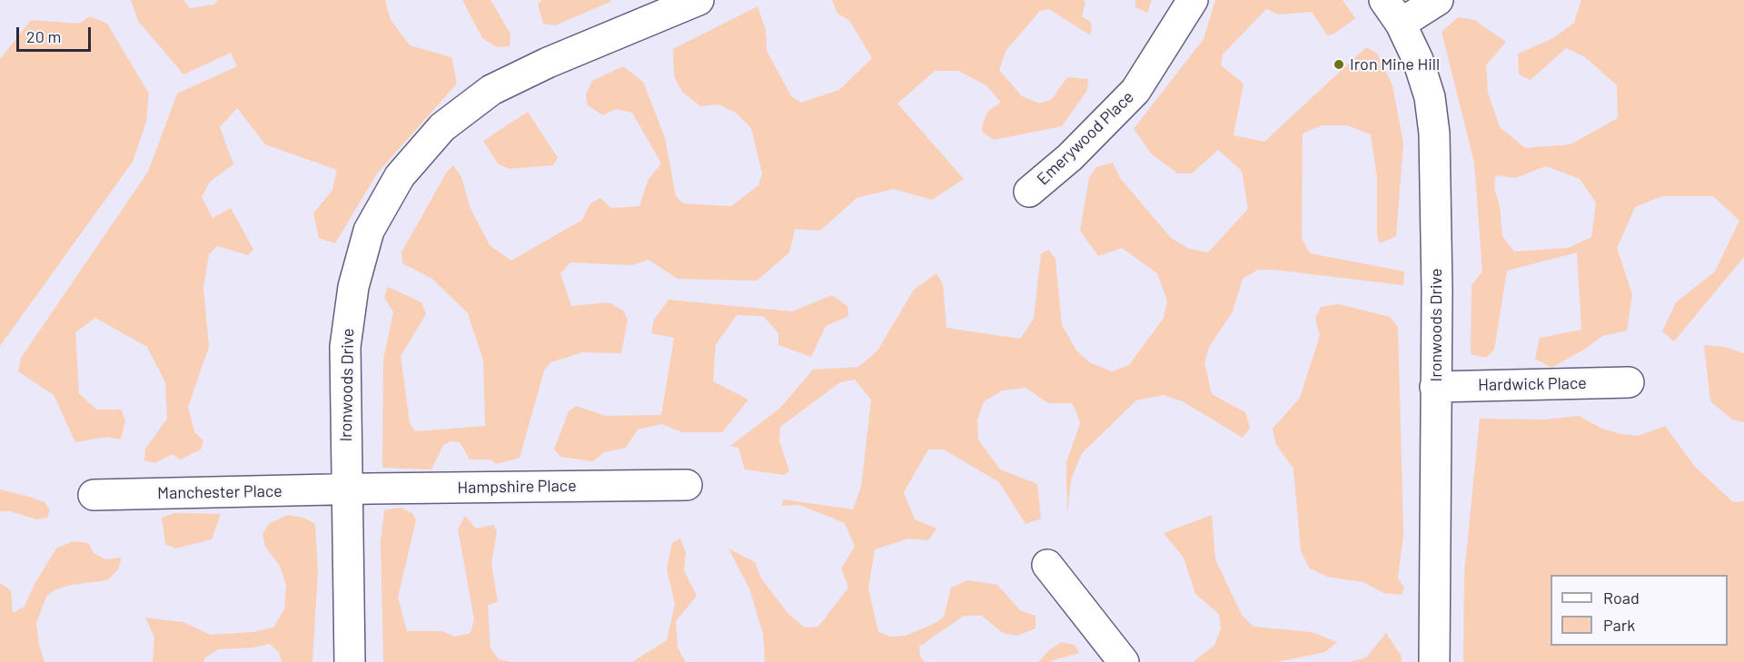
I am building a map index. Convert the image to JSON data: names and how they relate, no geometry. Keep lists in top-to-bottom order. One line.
{"streets":{"street":["Emerywood Place","Ironwoods Drive","Hardwick Place","Hampshire Place","Manchester Place"]},"crossings":[["Ironwoods Drive","Hardwick Place"],["Ironwoods Drive","Hampshire Place"],["Ironwoods Drive","Manchester Place"],["Hampshire Place","Manchester Place"]],"places":["Iron Mine Hill"],"legend":["Road","Park"],"scale_bar":"20 m"}
